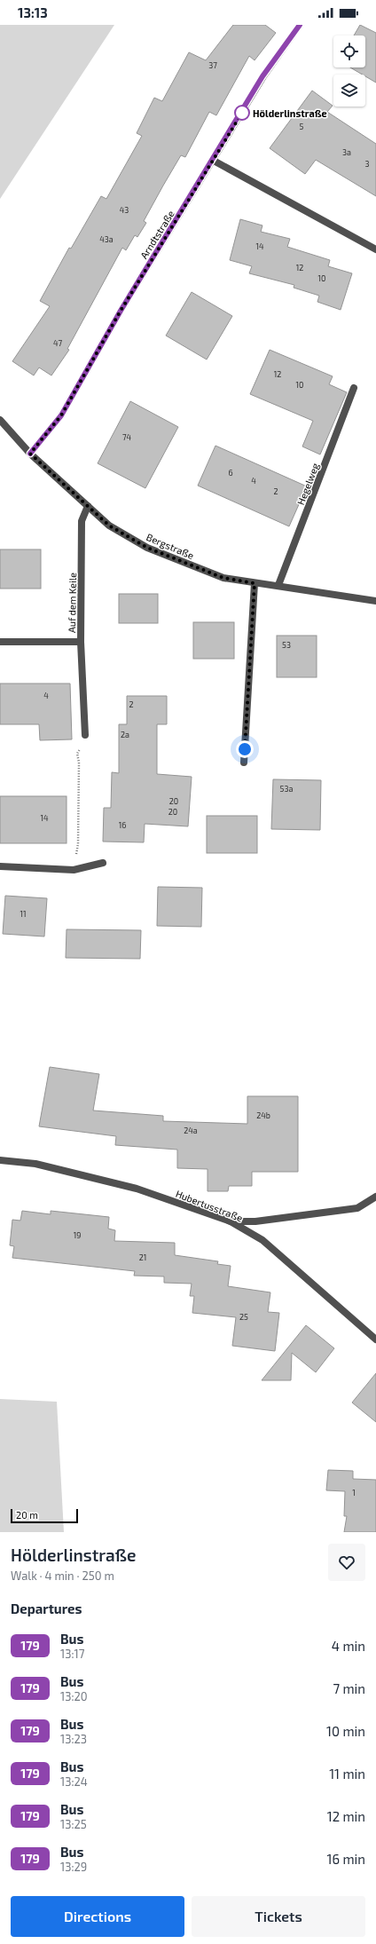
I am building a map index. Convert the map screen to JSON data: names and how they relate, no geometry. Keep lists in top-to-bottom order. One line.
{"streets":{"street":["Arndtstraße","Hegelweg","Bergstraße","Auf dem Keile","Hubertusstraße"]},"crossings":[["Arndtstraße","Bergstraße"],["Hegelweg","Bergstraße"],["Bergstraße","Auf dem Keile"]],"places":["Hölderlinstraße"],"lines":["bus line 179"],"house_numbers":["37","5","3a","3","43","43a","14","12","10","47","12","10","74","6","4","2","53","4","2","2a","53a","20","20","14","16","11","24b","24a","19","21","25","1"],"scale_bar":"20 m","page":{"status":"13:13","scale":"20 m","heading":[["Hölderlinstraße","Walk · 4 min · 250 m"],"Departures"],"list":[{"mark":"179","name":"Bus","note":"13:17","value":"4 min"},{"mark":"179","name":"Bus","note":"13:20","value":"7 min"},{"mark":"179","name":"Bus","note":"13:23","value":"10 min"},{"mark":"179","name":"Bus","note":"13:24","value":"11 min"},{"mark":"179","name":"Bus","note":"13:25","value":"12 min"},{"mark":"179","name":"Bus","note":"13:29","value":"16 min"}],"buttons":["Directions","Tickets"]}}
